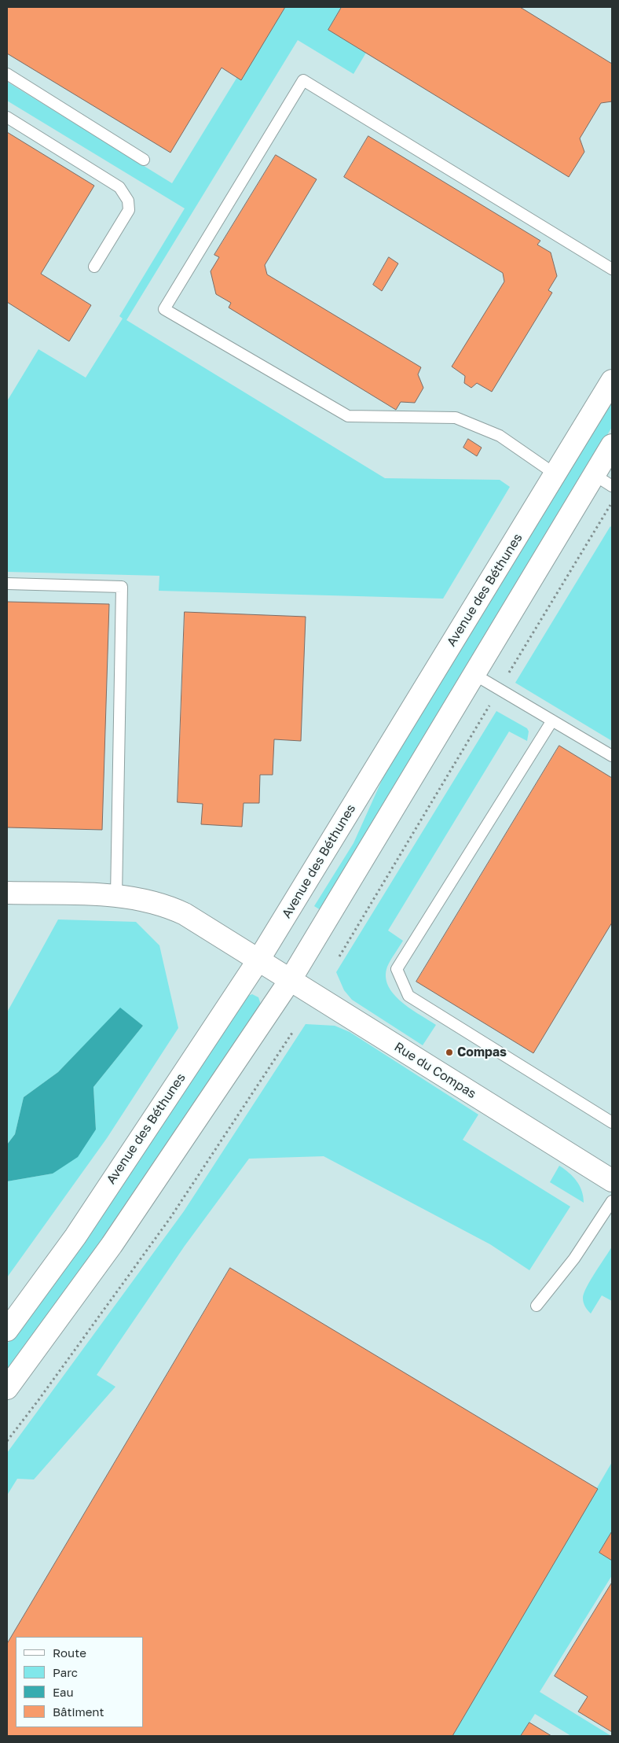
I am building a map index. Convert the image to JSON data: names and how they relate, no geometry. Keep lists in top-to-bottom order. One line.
{"streets":{"street":["Avenue des Béthunes","Rue du Compas"]},"crossings":[["Avenue des Béthunes","Rue du Compas"]],"places":["Compas"],"legend":["Route","Parc","Eau","Bâtiment"]}
